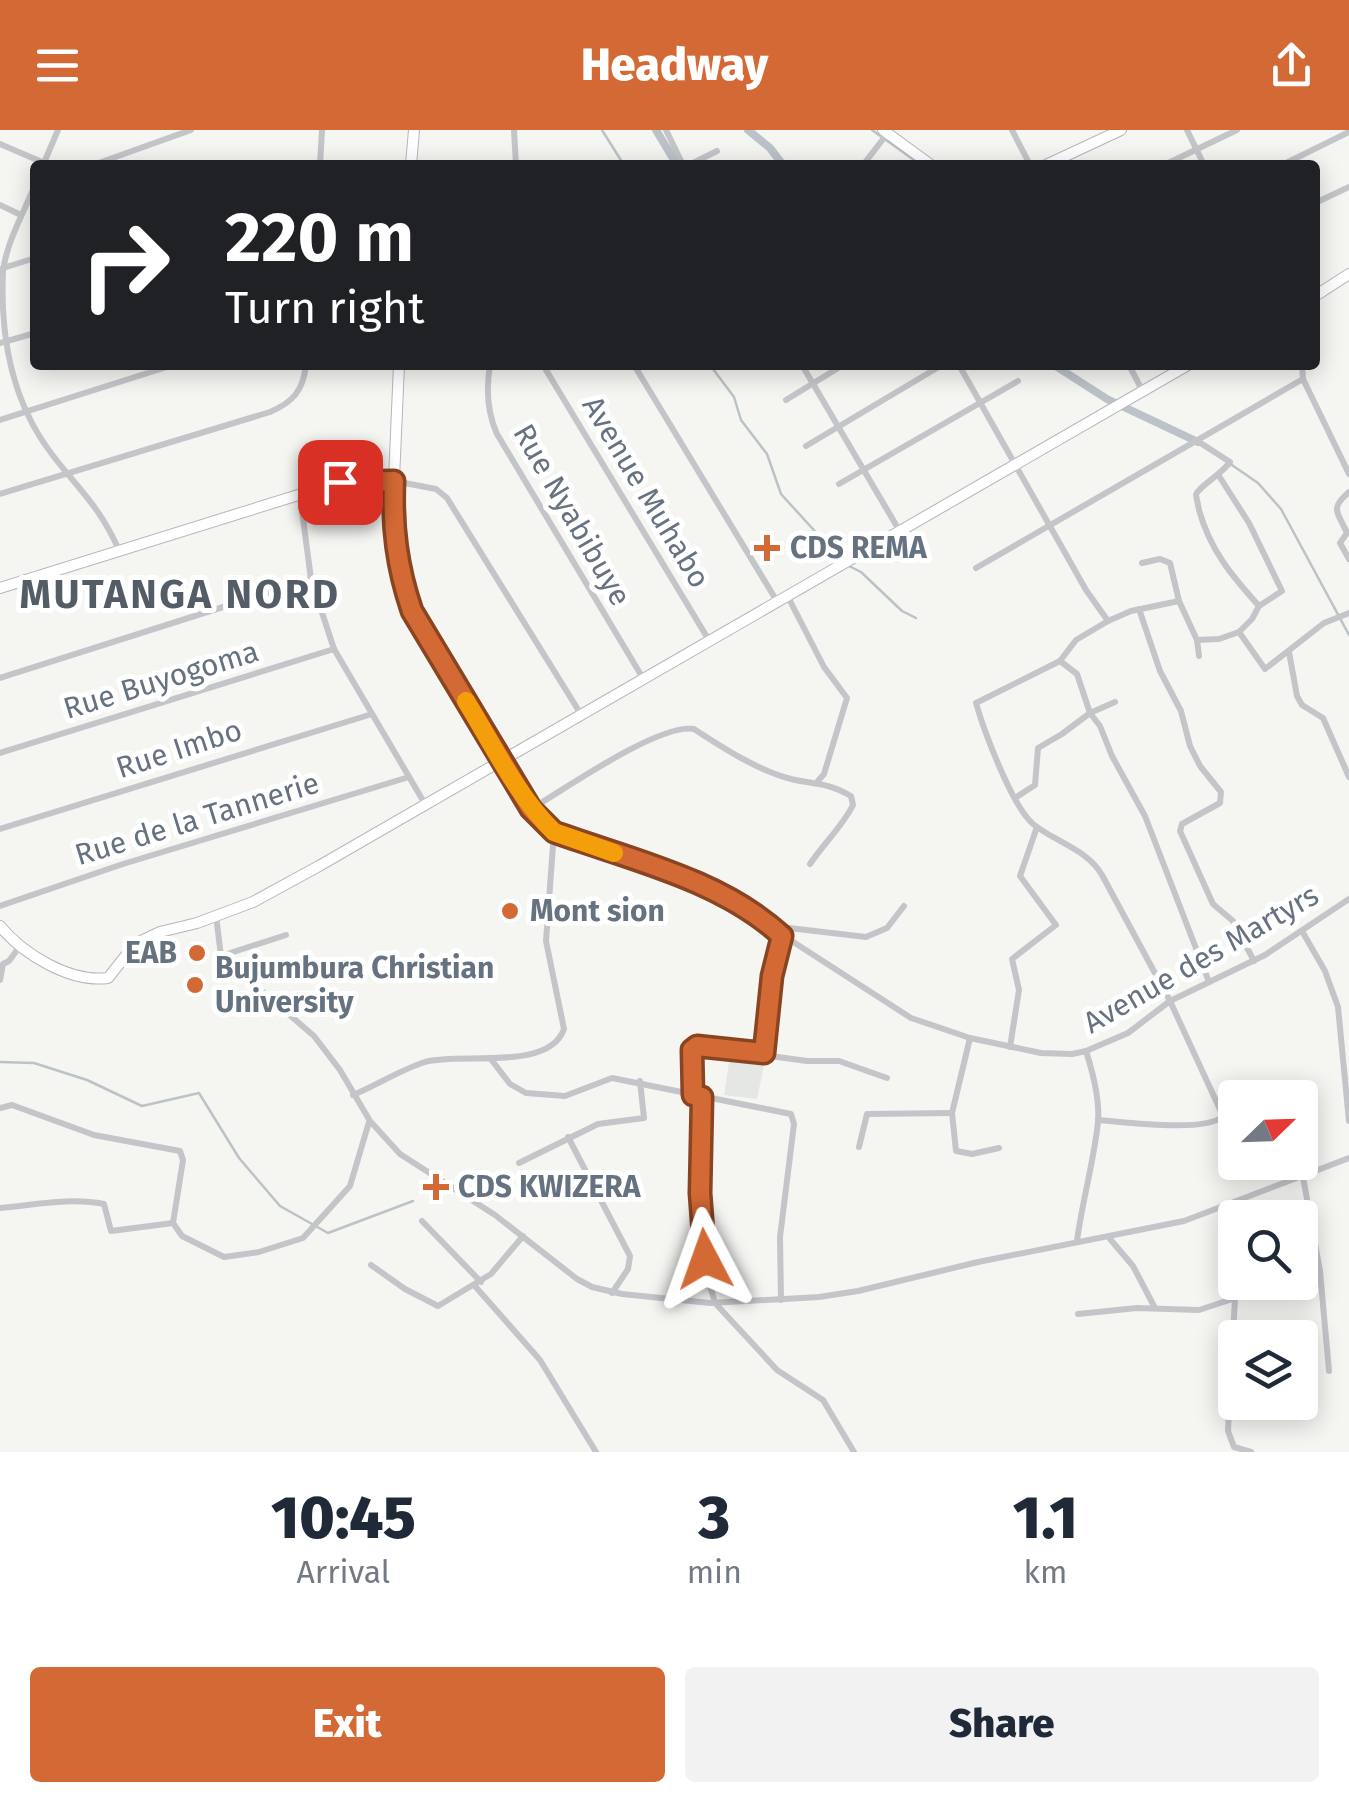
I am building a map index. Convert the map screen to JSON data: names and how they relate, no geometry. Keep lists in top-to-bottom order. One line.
{"streets":{"street":["Avenue Muhabo","Rue Nyabibuye","Rue Buyogoma","Rue Imbo","Rue de la Tannerie","Avenue des Martyrs"]},"districts":["MUTANGA NORD"],"places":{"health":["CDS REMA","CDS KWIZERA"],"other":["Mont sion","EAB","Bujumbura Christian University"]},"north":"top right","page":{"header":"Headway","turn":["220 m","Turn right"],"eta":["10:45","Arrival","3","min","1.1","km"],"buttons":["Exit","Share"]}}
